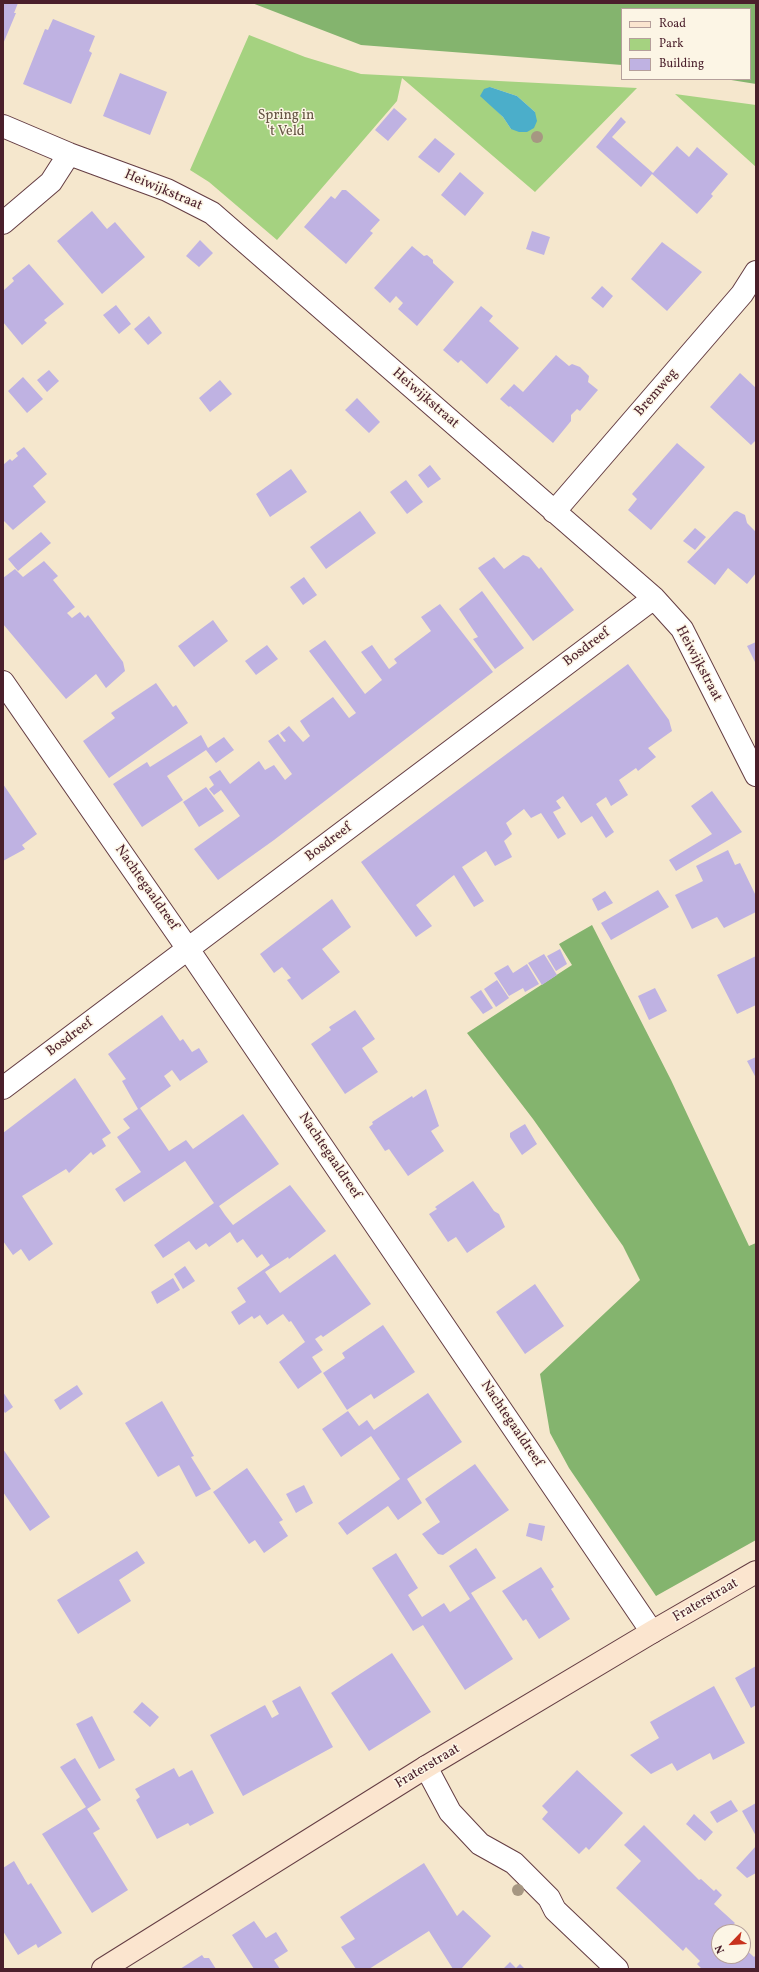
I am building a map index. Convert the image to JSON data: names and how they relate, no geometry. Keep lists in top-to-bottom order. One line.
{"streets":{"street":["Heiwijkstraat","Bremweg","Bosdreef","Nachtegaaldreef","Fraterstraat"]},"crossings":[["Heiwijkstraat","Bremweg"],["Heiwijkstraat","Bosdreef"],["Bosdreef","Nachtegaaldreef"],["Nachtegaaldreef","Fraterstraat"]],"parks":["Spring in 't Veld"],"legend":["Road","Park","Building"],"north":"bottom left"}
